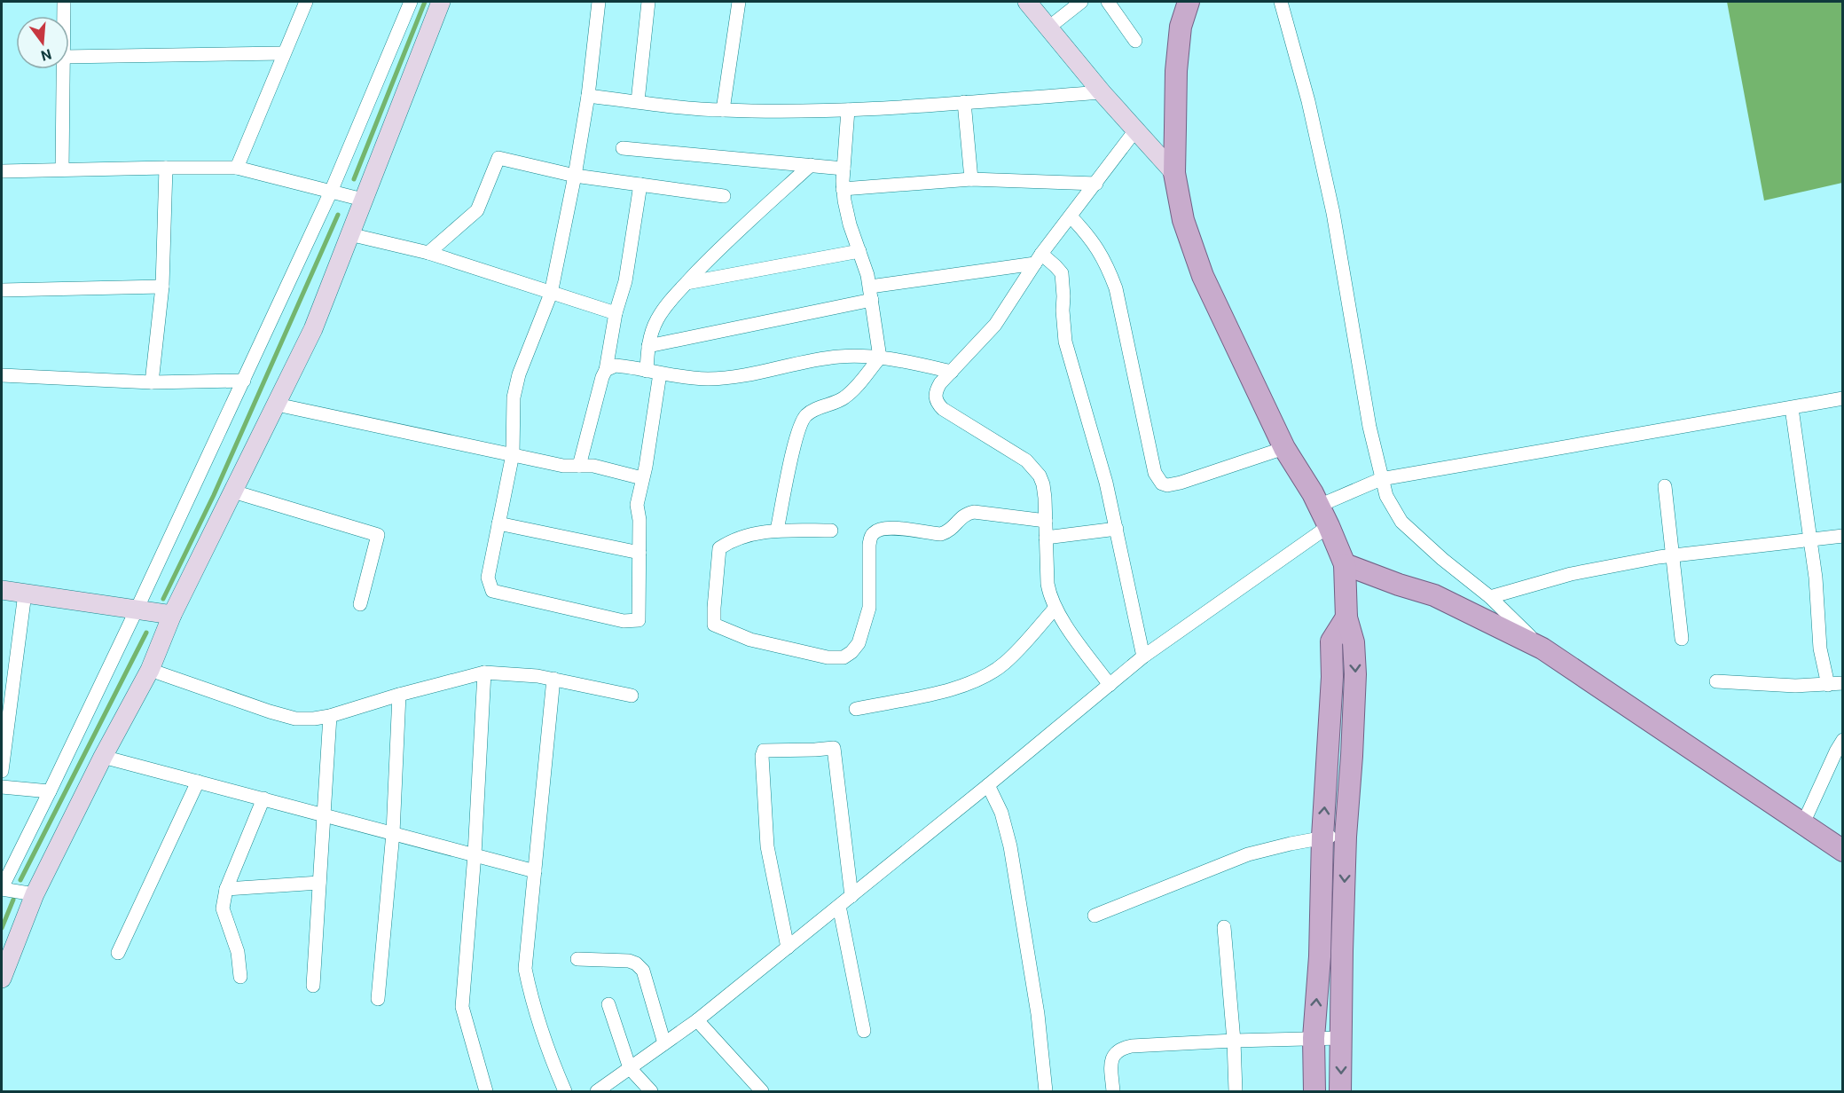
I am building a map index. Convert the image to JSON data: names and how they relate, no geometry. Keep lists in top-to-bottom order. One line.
{"north":"bottom"}
